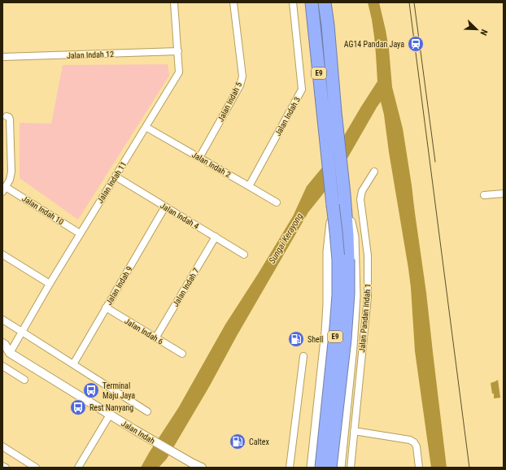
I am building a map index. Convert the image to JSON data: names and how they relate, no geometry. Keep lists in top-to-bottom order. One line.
{"streets":{"highway":["E9"],"street":["Jalan Indah 12","Jalan Indah 5","Jalan Indah 3","Jalan Indah 2","Jalan Indah 11","Jalan Indah 10","Jalan Indah 4","Jalan Indah 9","Jalan Indah 7","Jalan Pandan Indah 1","Jalan Indah 6","Jalan Indah"]},"crossings":[["Jalan Indah 12","Jalan Indah 11"],["Jalan Indah 5","Jalan Indah 2"],["Jalan Indah 3","Jalan Indah 2"],["Jalan Indah 2","Jalan Indah 11"],["Jalan Indah 11","Jalan Indah 10"],["Jalan Indah 11","Jalan Indah 4"],["Jalan Indah 11","Jalan Indah"],["Jalan Indah 4","Jalan Indah 9"],["Jalan Indah 4","Jalan Indah 7"],["Jalan Indah 9","Jalan Indah 6"],["Jalan Indah 7","Jalan Indah 6"]],"water":["Sungai Kerayong"],"places":{"station":["AG14 Pandan Jaya"],"fuel station":["Shell","Caltex"],"bus stop":["Terminal Maju Jaya","Rest Nanyang"]},"north":"bottom right"}
